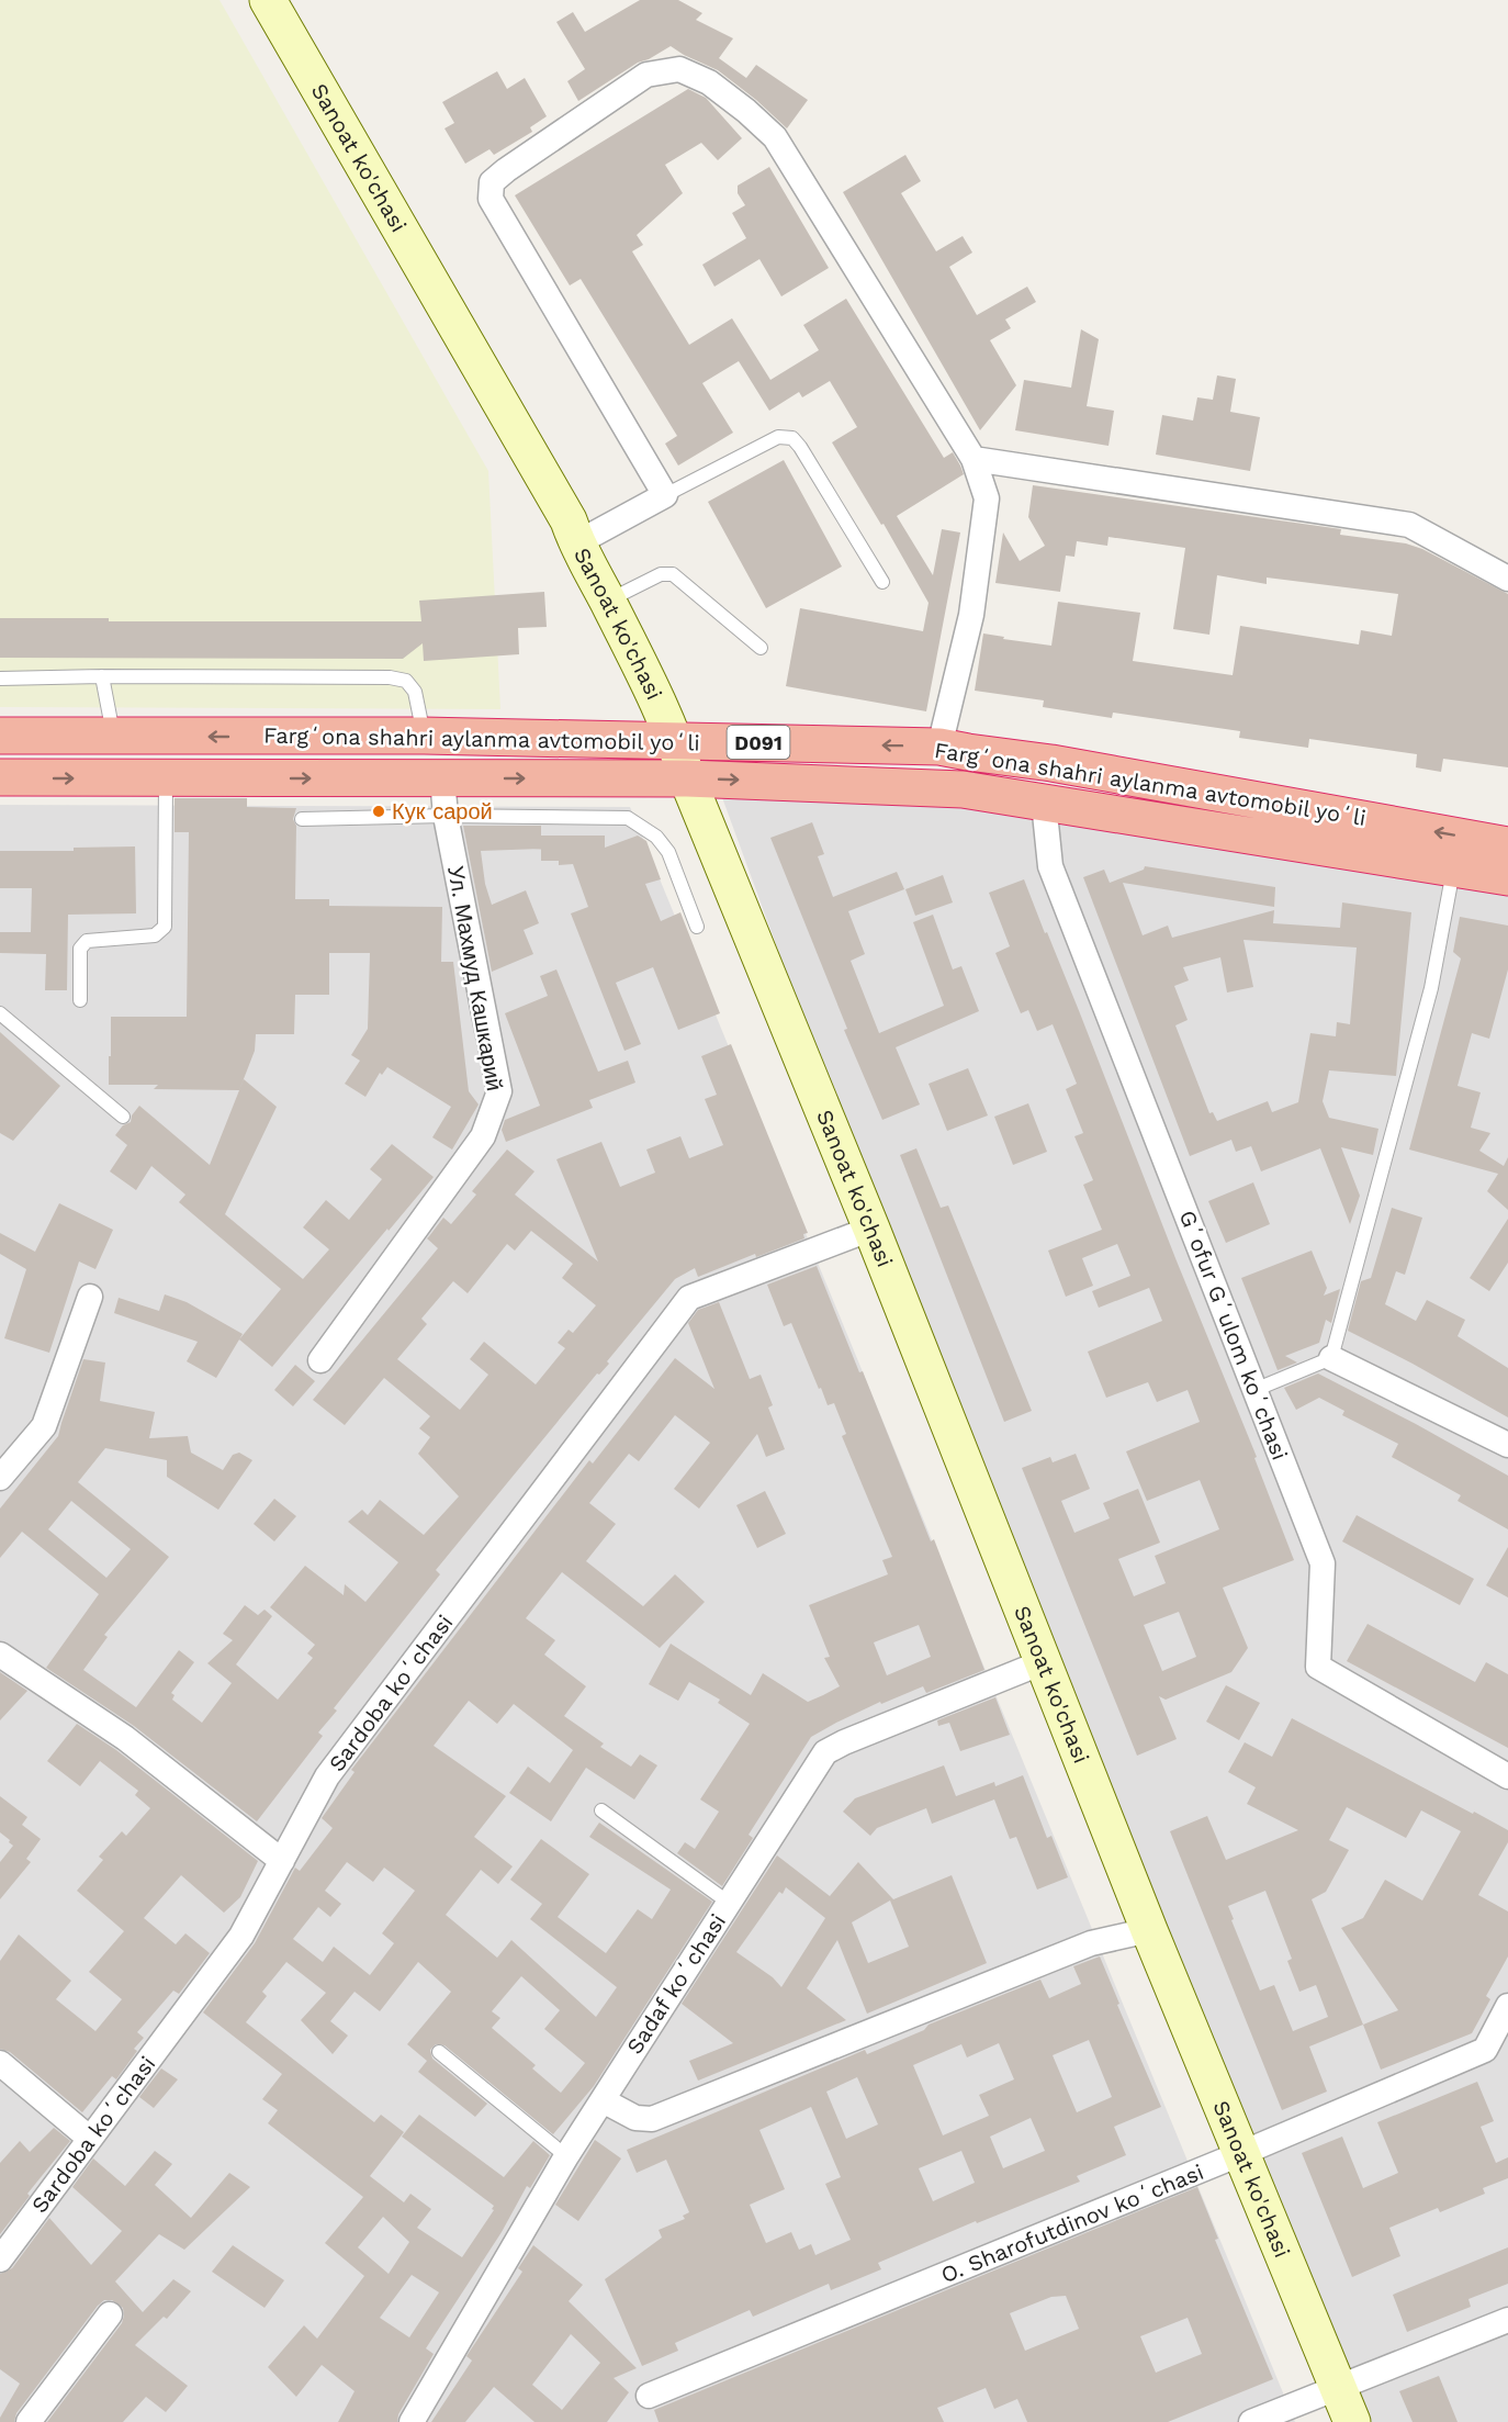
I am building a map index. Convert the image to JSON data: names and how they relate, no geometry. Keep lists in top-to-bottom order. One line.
{"streets":{"highway":["Fargʻona shahri aylanma avtomobil yoʻli","D091"],"main road":["Sanoat ko'chasi"],"street":["Ул. Махмуд Кашкарий","Gʻofur Gʻulom koʻchasi","Sardoba koʻchasi","Sadaf koʻchasi","O. Sharofutdinov koʻchasi"]},"crossings":[["Sanoat ko'chasi","Fargʻona shahri aylanma avtomobil yoʻli"],["Sanoat ko'chasi","Sardoba koʻchasi"],["Sanoat ko'chasi","Sadaf koʻchasi"],["Sanoat ko'chasi","O. Sharofutdinov koʻchasi"],["Fargʻona shahri aylanma avtomobil yoʻli","Ул. Махмуд Кашкарий"],["Fargʻona shahri aylanma avtomobil yoʻli","Gʻofur Gʻulom koʻchasi"]],"places":["Кук сарой"]}
